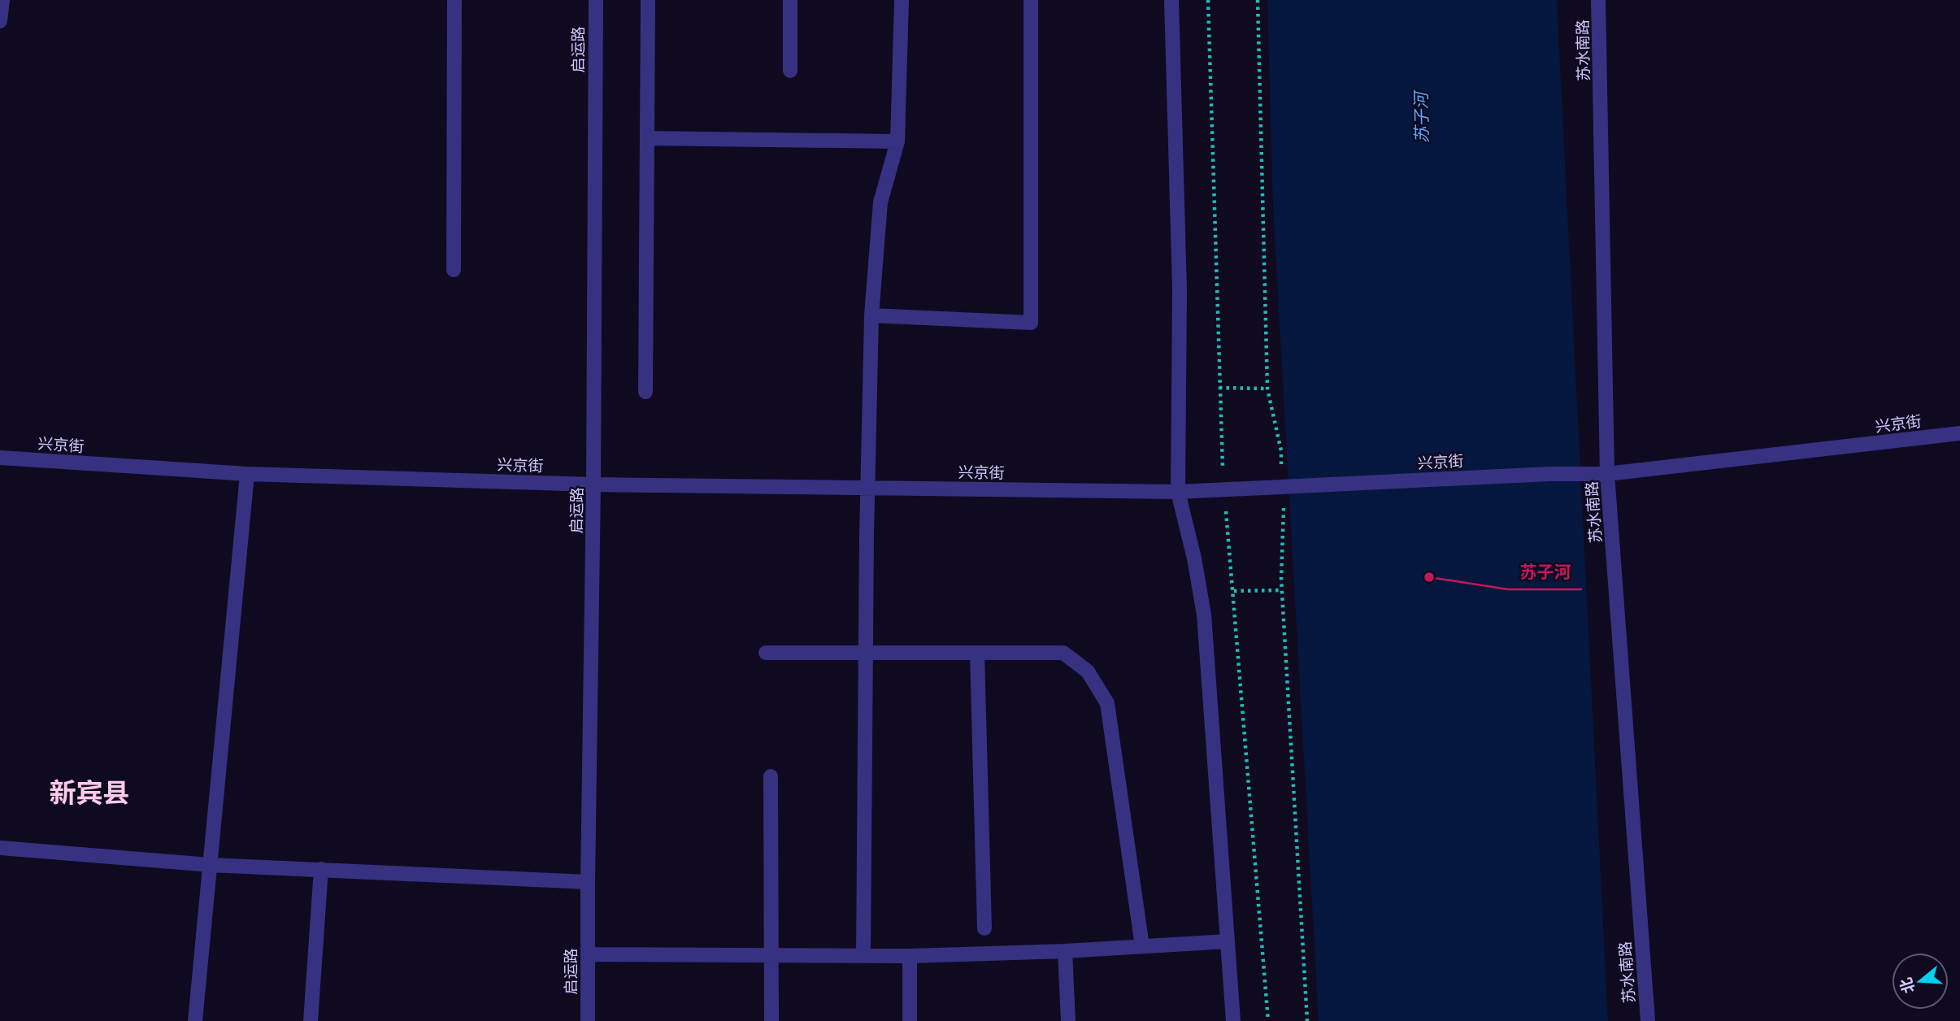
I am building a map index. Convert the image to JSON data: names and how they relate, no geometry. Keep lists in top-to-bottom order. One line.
{"streets":{"street":["启运路","苏水南路","兴京街"]},"crossings":[["启运路","兴京街"],["苏水南路","兴京街"]],"districts":["新宾县"],"water":["苏子河"],"places":["苏子河"],"north":"left"}
